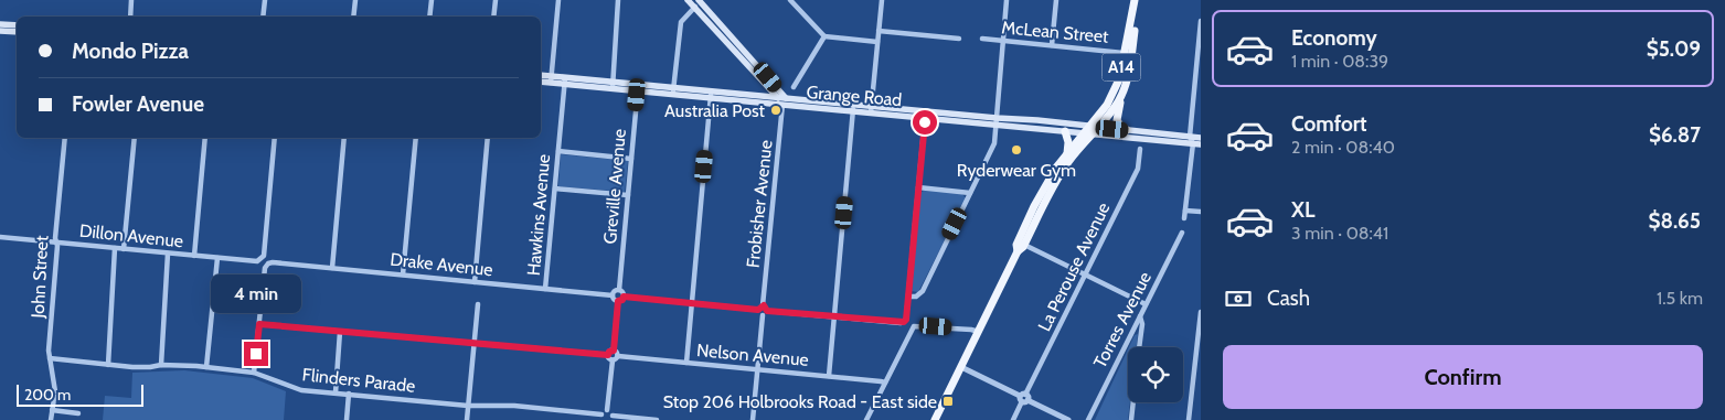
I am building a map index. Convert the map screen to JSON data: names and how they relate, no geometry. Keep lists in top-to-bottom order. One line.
{"streets":{"main road":["A14","Grange Road"],"street":["McLean Street","Greville Avenue","Frobisher Avenue","Hawkins Avenue","Dillon Avenue","Drake Avenue","La Perouse Avenue","John Street","Torres Avenue","Nelson Avenue","Flinders Parade"]},"crossings":[["McLean Street","A14"],["A14","Grange Road"],["Grange Road","Greville Avenue"],["Grange Road","Frobisher Avenue"],["Grange Road","Hawkins Avenue"],["Greville Avenue","Drake Avenue"],["Hawkins Avenue","Drake Avenue"],["Dillon Avenue","John Street"],["John Street","Flinders Parade"]],"places":{"other":["Australia Post","Ryderwear Gym"],"transit":["Stop 206 Holbrooks Road - East side"]},"scale_bar":"200 m","page":{"list":[{"name":"Economy","note":"1 min · 08:39","value":"$5.09"},{"name":"Comfort","note":"2 min · 08:40","value":"$6.87"},{"name":"XL","note":"3 min · 08:41","value":"$8.65"}],"banner":["Mondo Pizza","Fowler Avenue"],"pay":["Cash","1.5 km"],"bubble":"4 min","buttons":"Confirm","scale":"200 m"}}
